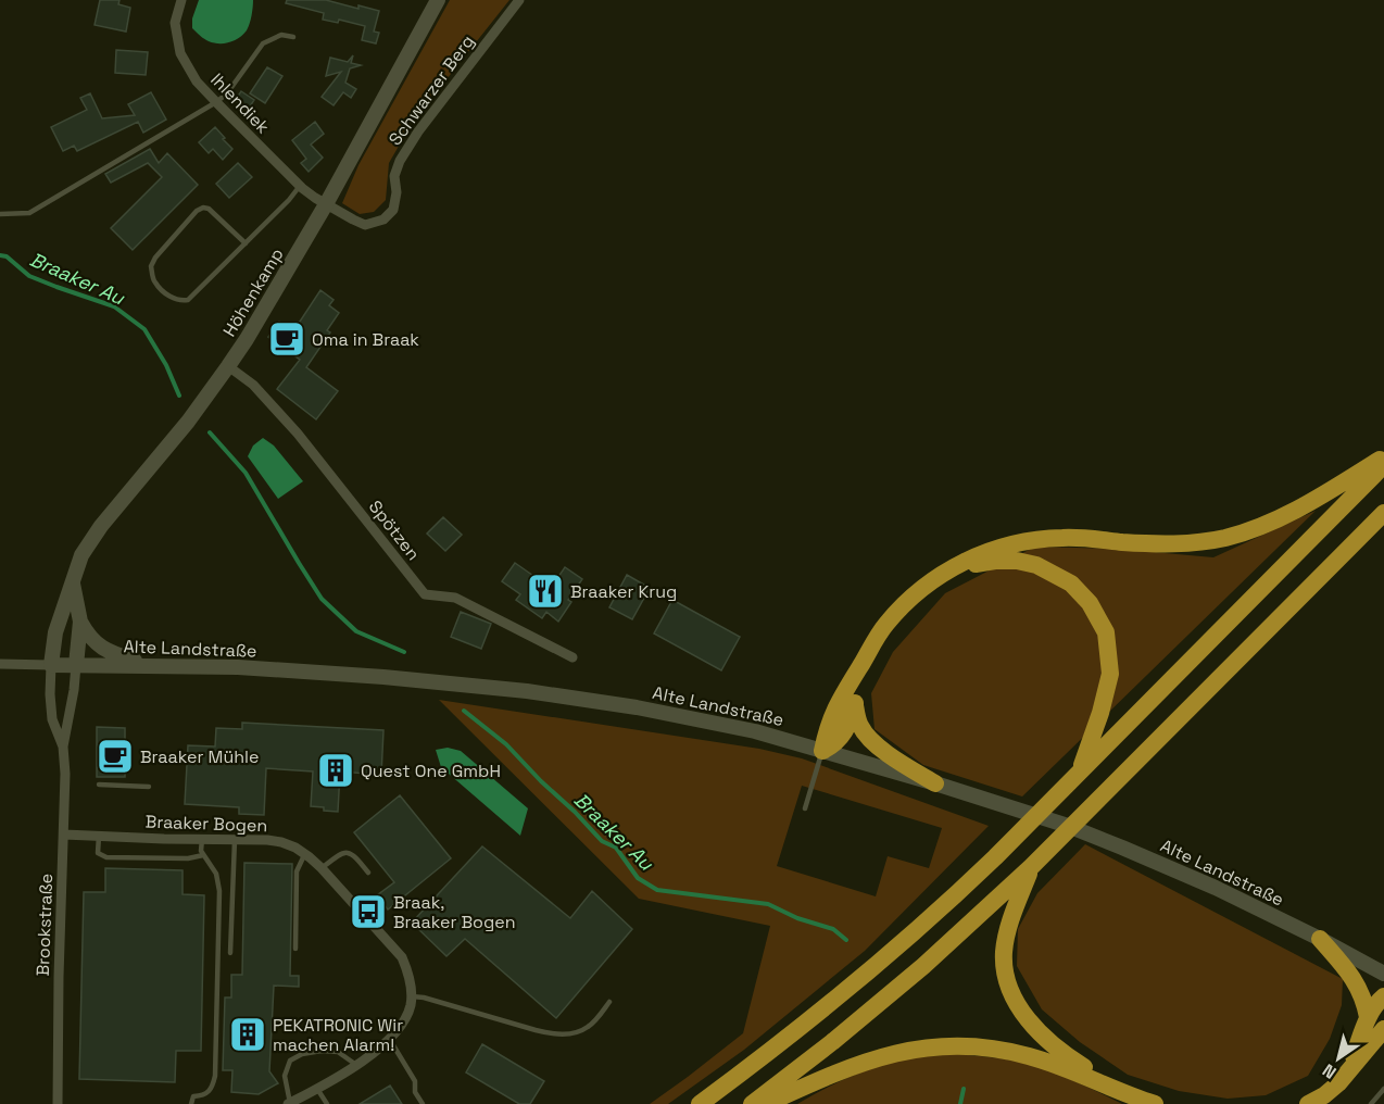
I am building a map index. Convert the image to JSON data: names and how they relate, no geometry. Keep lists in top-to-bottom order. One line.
{"streets":{"main road":["Höhenkamp","Alte Landstraße"],"street":["Schwarzer Berg","Ihlendiek","Spötzen","Braaker Bogen","Brookstraße"]},"crossings":[["Schwarzer Berg","Ihlendiek"],["Schwarzer Berg","Höhenkamp"],["Ihlendiek","Höhenkamp"],["Höhenkamp","Spötzen"],["Höhenkamp","Alte Landstraße"],["Höhenkamp","Brookstraße"],["Alte Landstraße","Brookstraße"],["Braaker Bogen","Brookstraße"]],"water":["Braaker Au"],"places":{"cafe":["Oma in Braak","Braaker Mühle"],"restaurant":["Braaker Krug"],"building":["Quest One GmbH","PEKATRONIC Wir machen Alarm!"],"bus stop":["Braak, Braaker Bogen"]},"north":"bottom left"}
